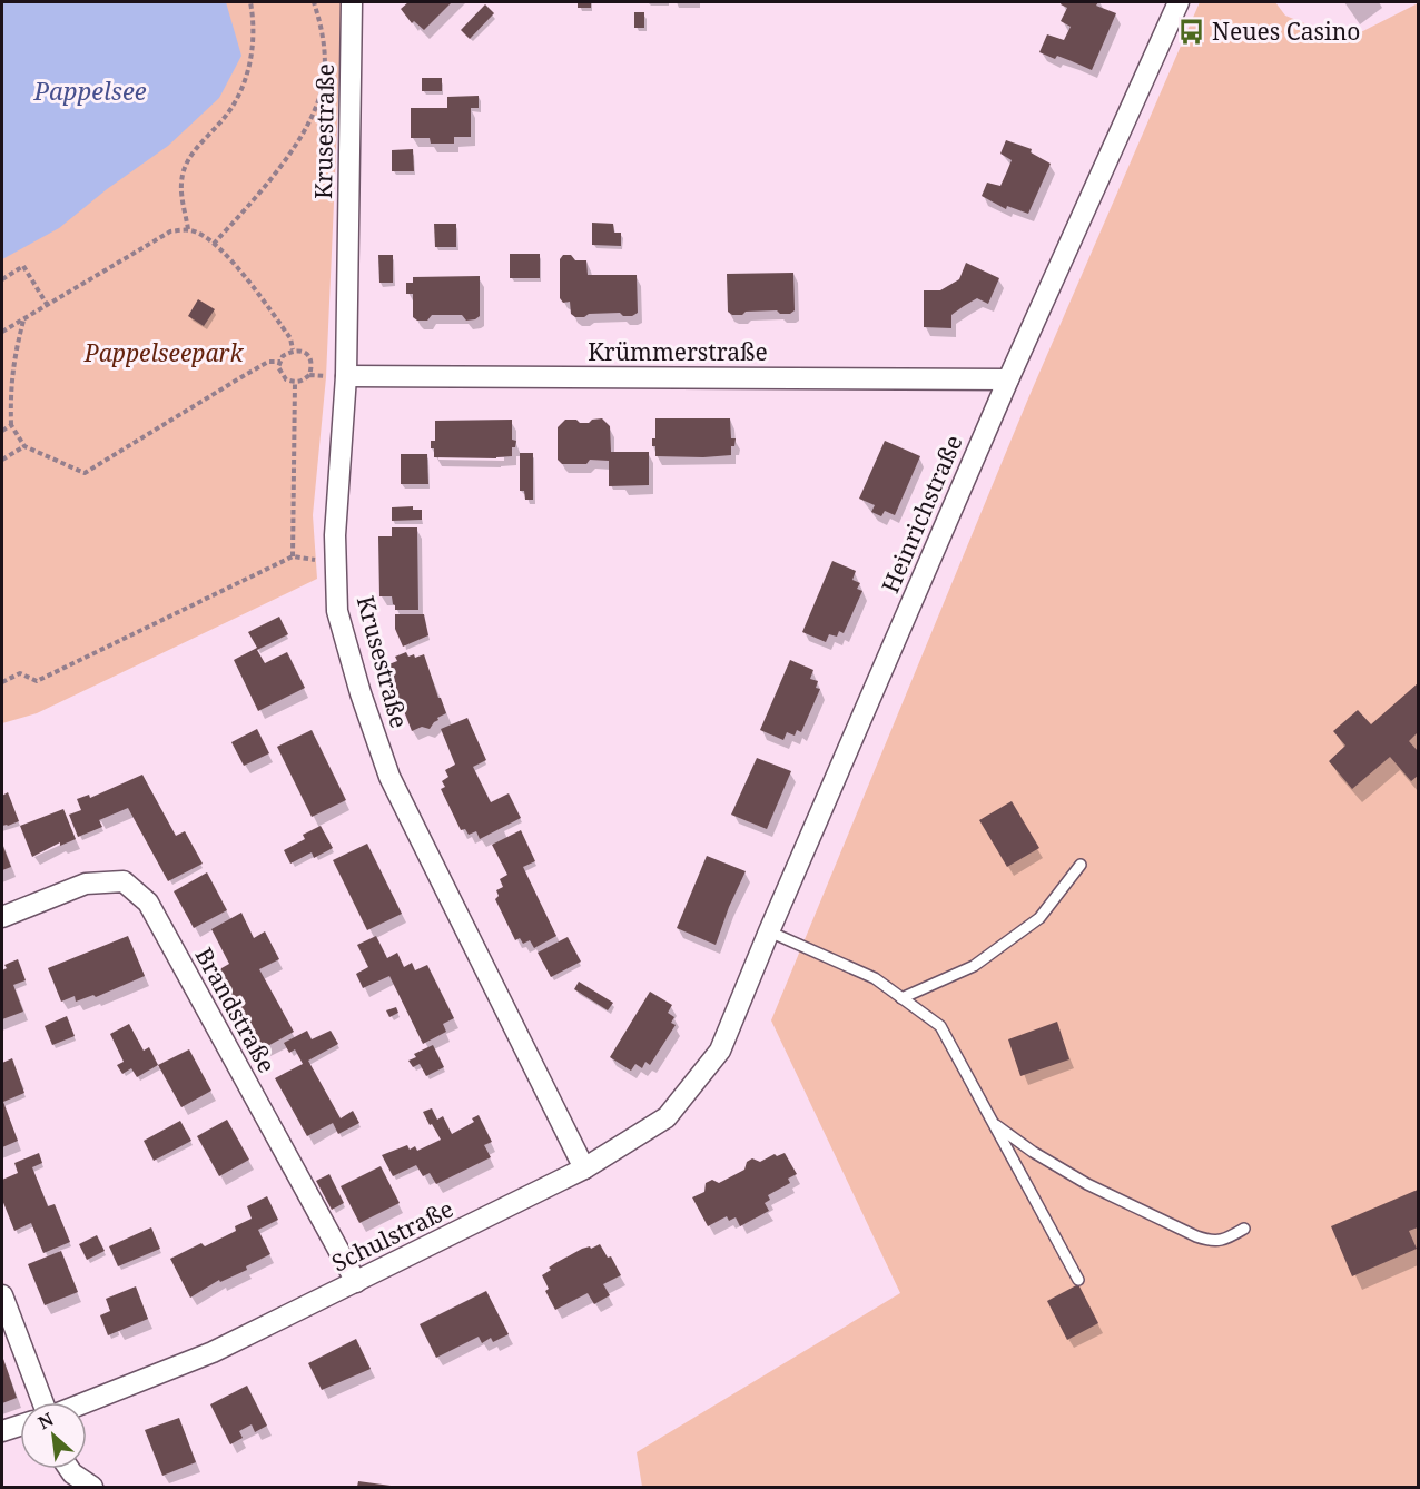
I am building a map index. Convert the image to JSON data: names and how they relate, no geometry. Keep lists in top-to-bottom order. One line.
{"streets":{"street":["Krusestraße","Krümmerstraße","Heinrichstraße","Brandstraße","Schulstraße"]},"crossings":[["Krusestraße","Krümmerstraße"],["Krusestraße","Schulstraße"],["Krümmerstraße","Heinrichstraße"],["Heinrichstraße","Schulstraße"],["Brandstraße","Schulstraße"]],"water":["Pappelsee"],"parks":["Pappelseepark"],"places":{"bus stop":["Neues Casino"]},"north":"top left"}
